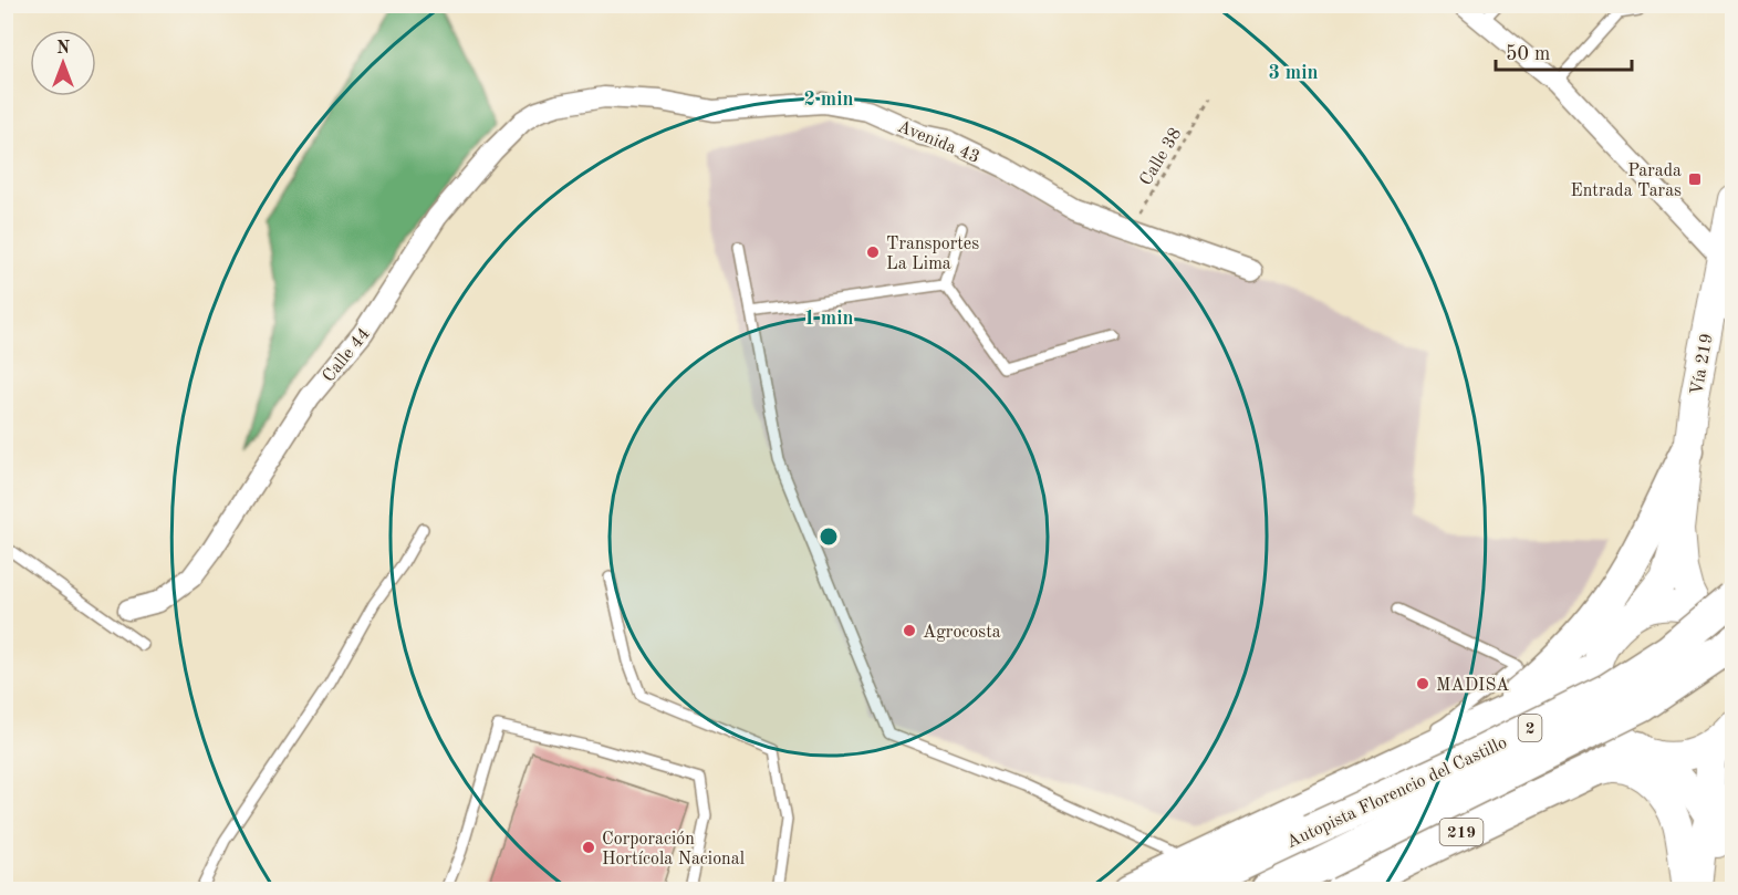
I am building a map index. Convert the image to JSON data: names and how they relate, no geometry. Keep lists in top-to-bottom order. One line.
{"streets":{"highway":["2","Autopista Florencio del Castillo","219"],"main road":["Vía 219"],"street":["Avenida 43","Calle 44"],"path":["Calle 38"]},"crossings":[["Avenida 43","Calle 38"],["Avenida 43","Calle 44"],["Vía 219","2"],["Autopista Florencio del Castillo","219"]],"places":{"transit":["Parada Entrada Taras"],"other":["Transportes La Lima","Agrocosta","MADISA","Corporación Hortícola Nacional"]},"scale_bar":"50 m","north":"top","rings":["3 min","2 min","1 min"]}
